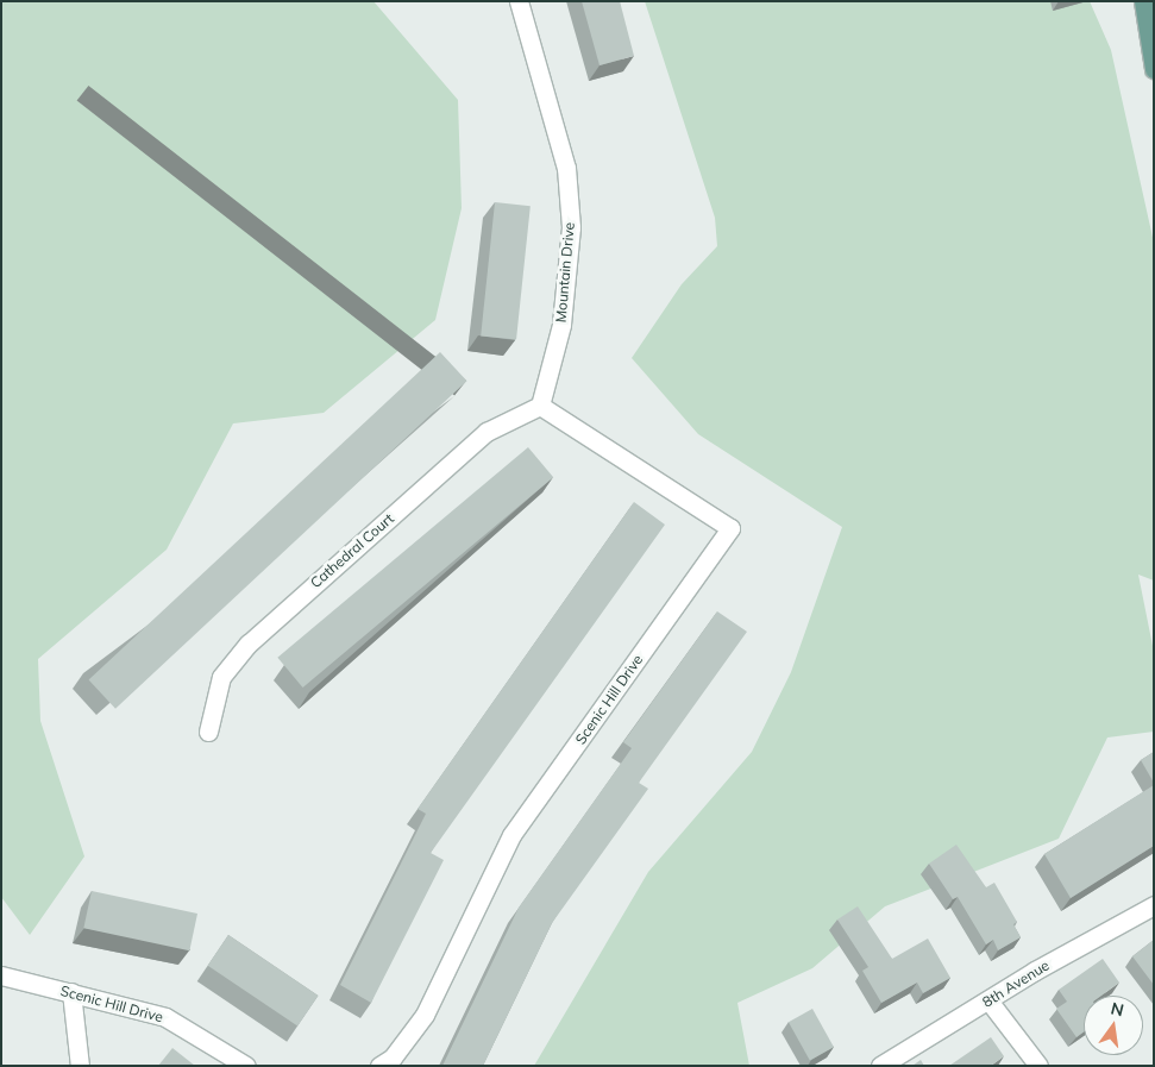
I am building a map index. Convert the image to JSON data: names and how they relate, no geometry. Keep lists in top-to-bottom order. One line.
{"streets":{"street":["Mountain Drive","Cathedral Court","Scenic Hill Drive","8th Avenue"]},"crossings":[["Mountain Drive","Cathedral Court"],["Mountain Drive","Scenic Hill Drive"],["Cathedral Court","Scenic Hill Drive"]],"north":"top"}
